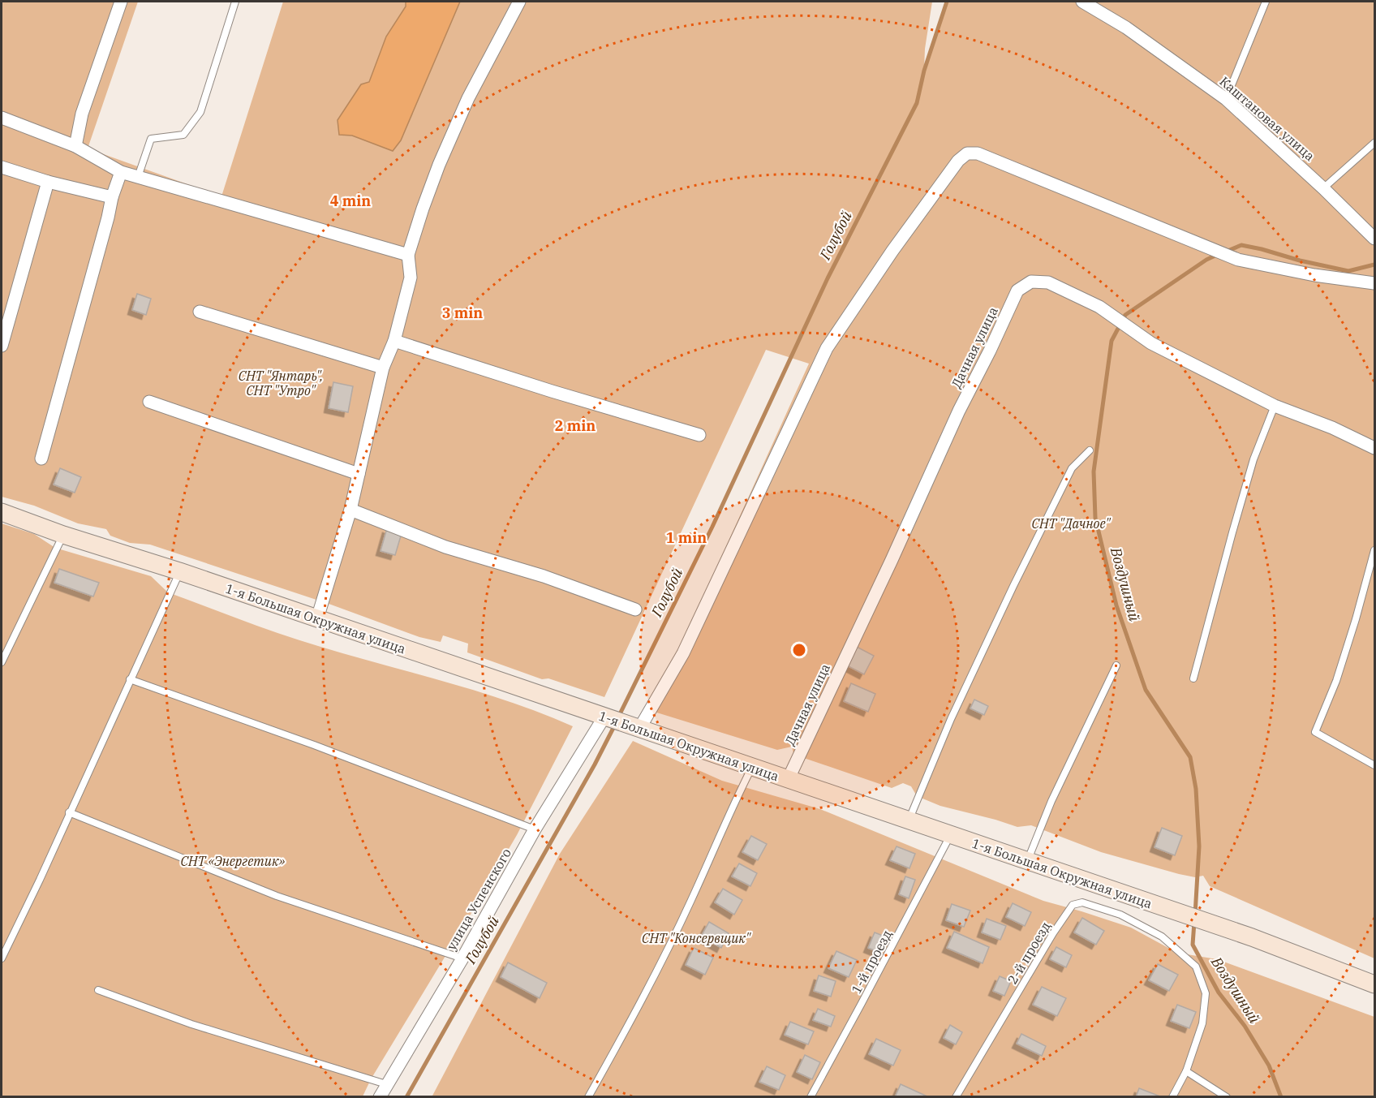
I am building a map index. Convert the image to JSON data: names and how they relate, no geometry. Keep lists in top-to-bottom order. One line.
{"streets":{"street":["Каштановая улица","Дачная улица","1-я Большая Окружная улица","улица Успенского"],"lane":["2-й проезд","1-й проезд"]},"crossings":[["Дачная улица","1-я Большая Окружная улица"],["1-я Большая Окружная улица","улица Успенского"],["1-я Большая Окружная улица","1-й проезд"]],"water":["Голубой","Воздушный"],"parks":["СНТ \"Янтарь\", СНТ \"Утро\"","СНТ \"Дачное\"","СНТ «Энергетик»","СНТ \"Консервщик\""],"rings":["4 min","3 min","2 min","1 min"]}
